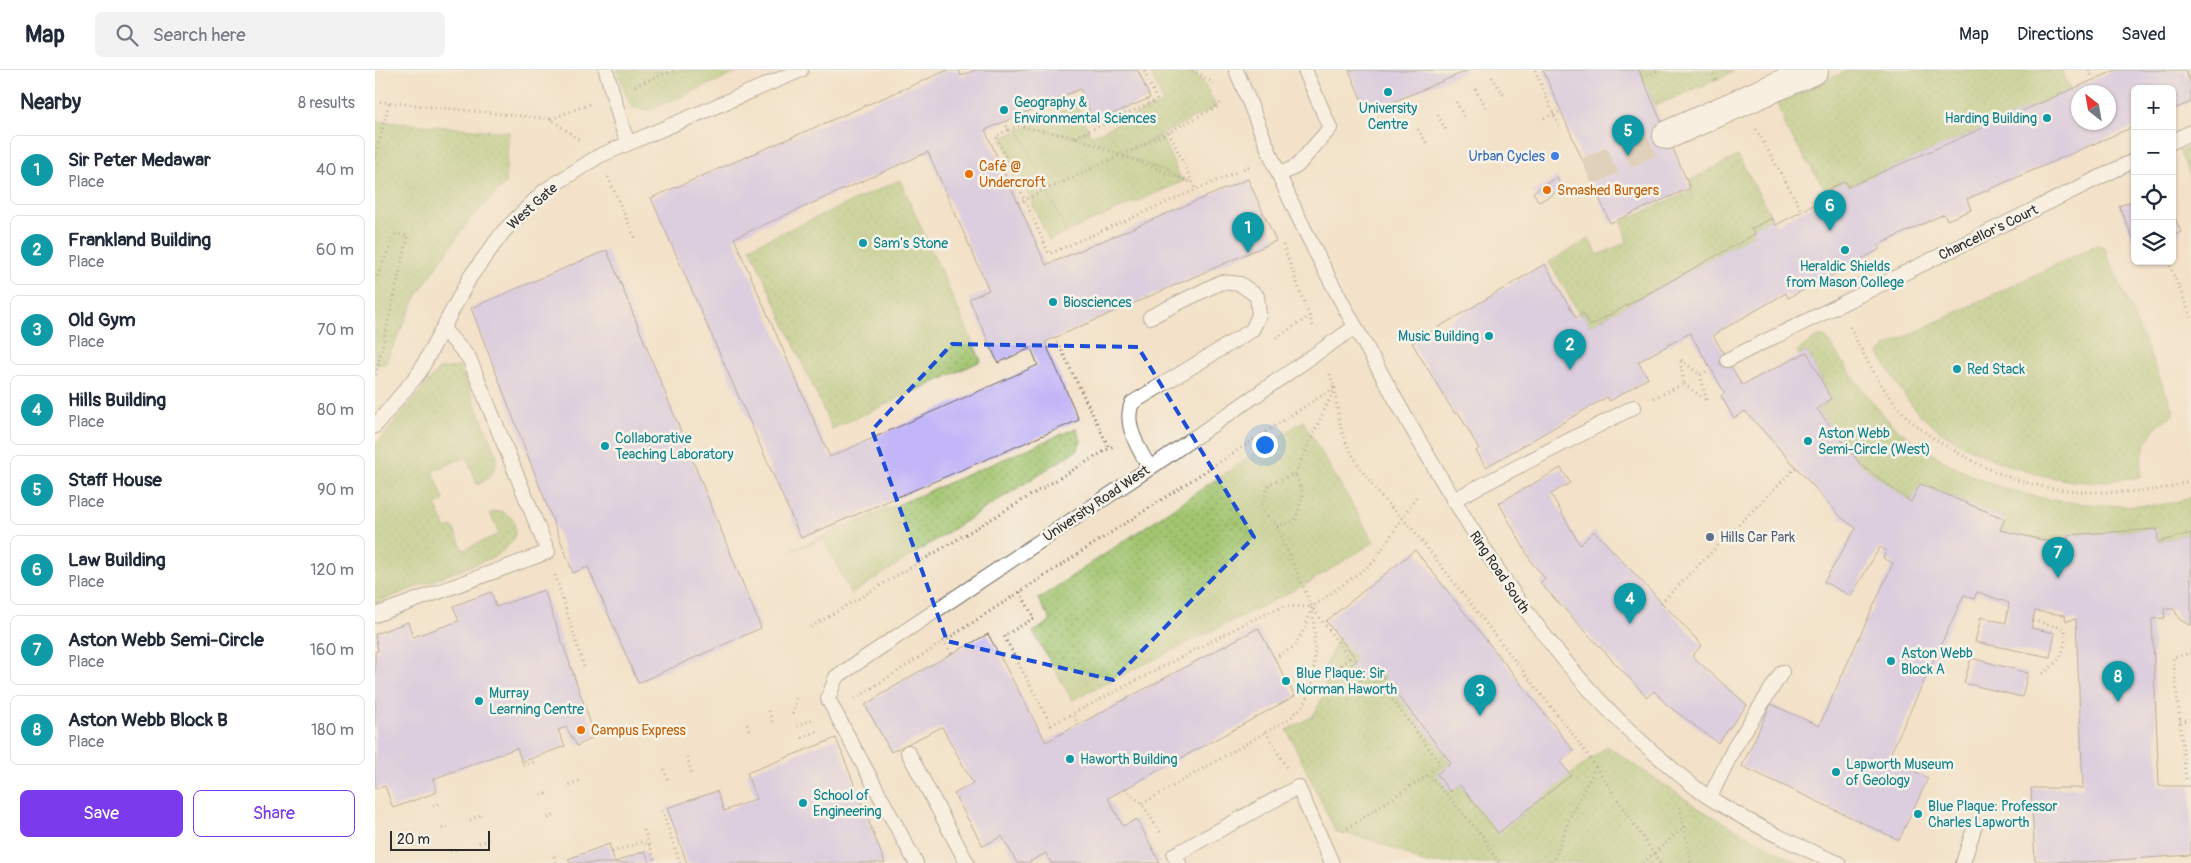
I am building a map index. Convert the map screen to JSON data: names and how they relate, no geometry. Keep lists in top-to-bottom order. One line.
{"streets":{"lane":["West Gate","Chancellor's Court","University Road West","Ring Road South"]},"crossings":[["University Road West","Ring Road South"]],"places":["University Centre","Geography & Environmental Sciences","Harding Building","Urban Cycles","Café @ Undercroft","Smashed Burgers","Sam's Stone","Heraldic Shields from Mason College","Biosciences","Music Building","Red Stack","Aston Webb Semi-Circle (West)","Collaborative Teaching Laboratory","Hills Car Park","Aston Webb Block A","Blue Plaque: Sir Norman Haworth","Murray Learning Centre","Campus Express","Haworth Building","Lapworth Museum of Geology","School of Engineering","Blue Plaque: Professor Charles Lapworth"],"scale_bar":"20 m","north":"top left","page":{"header":"Map","search":"Search here","nav":["Map","Directions","Saved"],"heading":["Nearby","8 results"],"map_buttons":["+","−"],"pins":["5","6","1","2","7","4","8","3"],"list":[{"mark":"1","name":"Sir Peter Medawar","note":"Place","value":"40 m"},{"mark":"2","name":"Frankland Building","note":"Place","value":"60 m"},{"mark":"3","name":"Old Gym","note":"Place","value":"70 m"},{"mark":"4","name":"Hills Building","note":"Place","value":"80 m"},{"mark":"5","name":"Staff House","note":"Place","value":"90 m"},{"mark":"6","name":"Law Building","note":"Place","value":"120 m"},{"mark":"7","name":"Aston Webb Semi-Circle","note":"Place","value":"160 m"},{"mark":"8","name":"Aston Webb Block B","note":"Place","value":"180 m"}],"buttons":["Save","Share"],"scale":"20 m"}}
